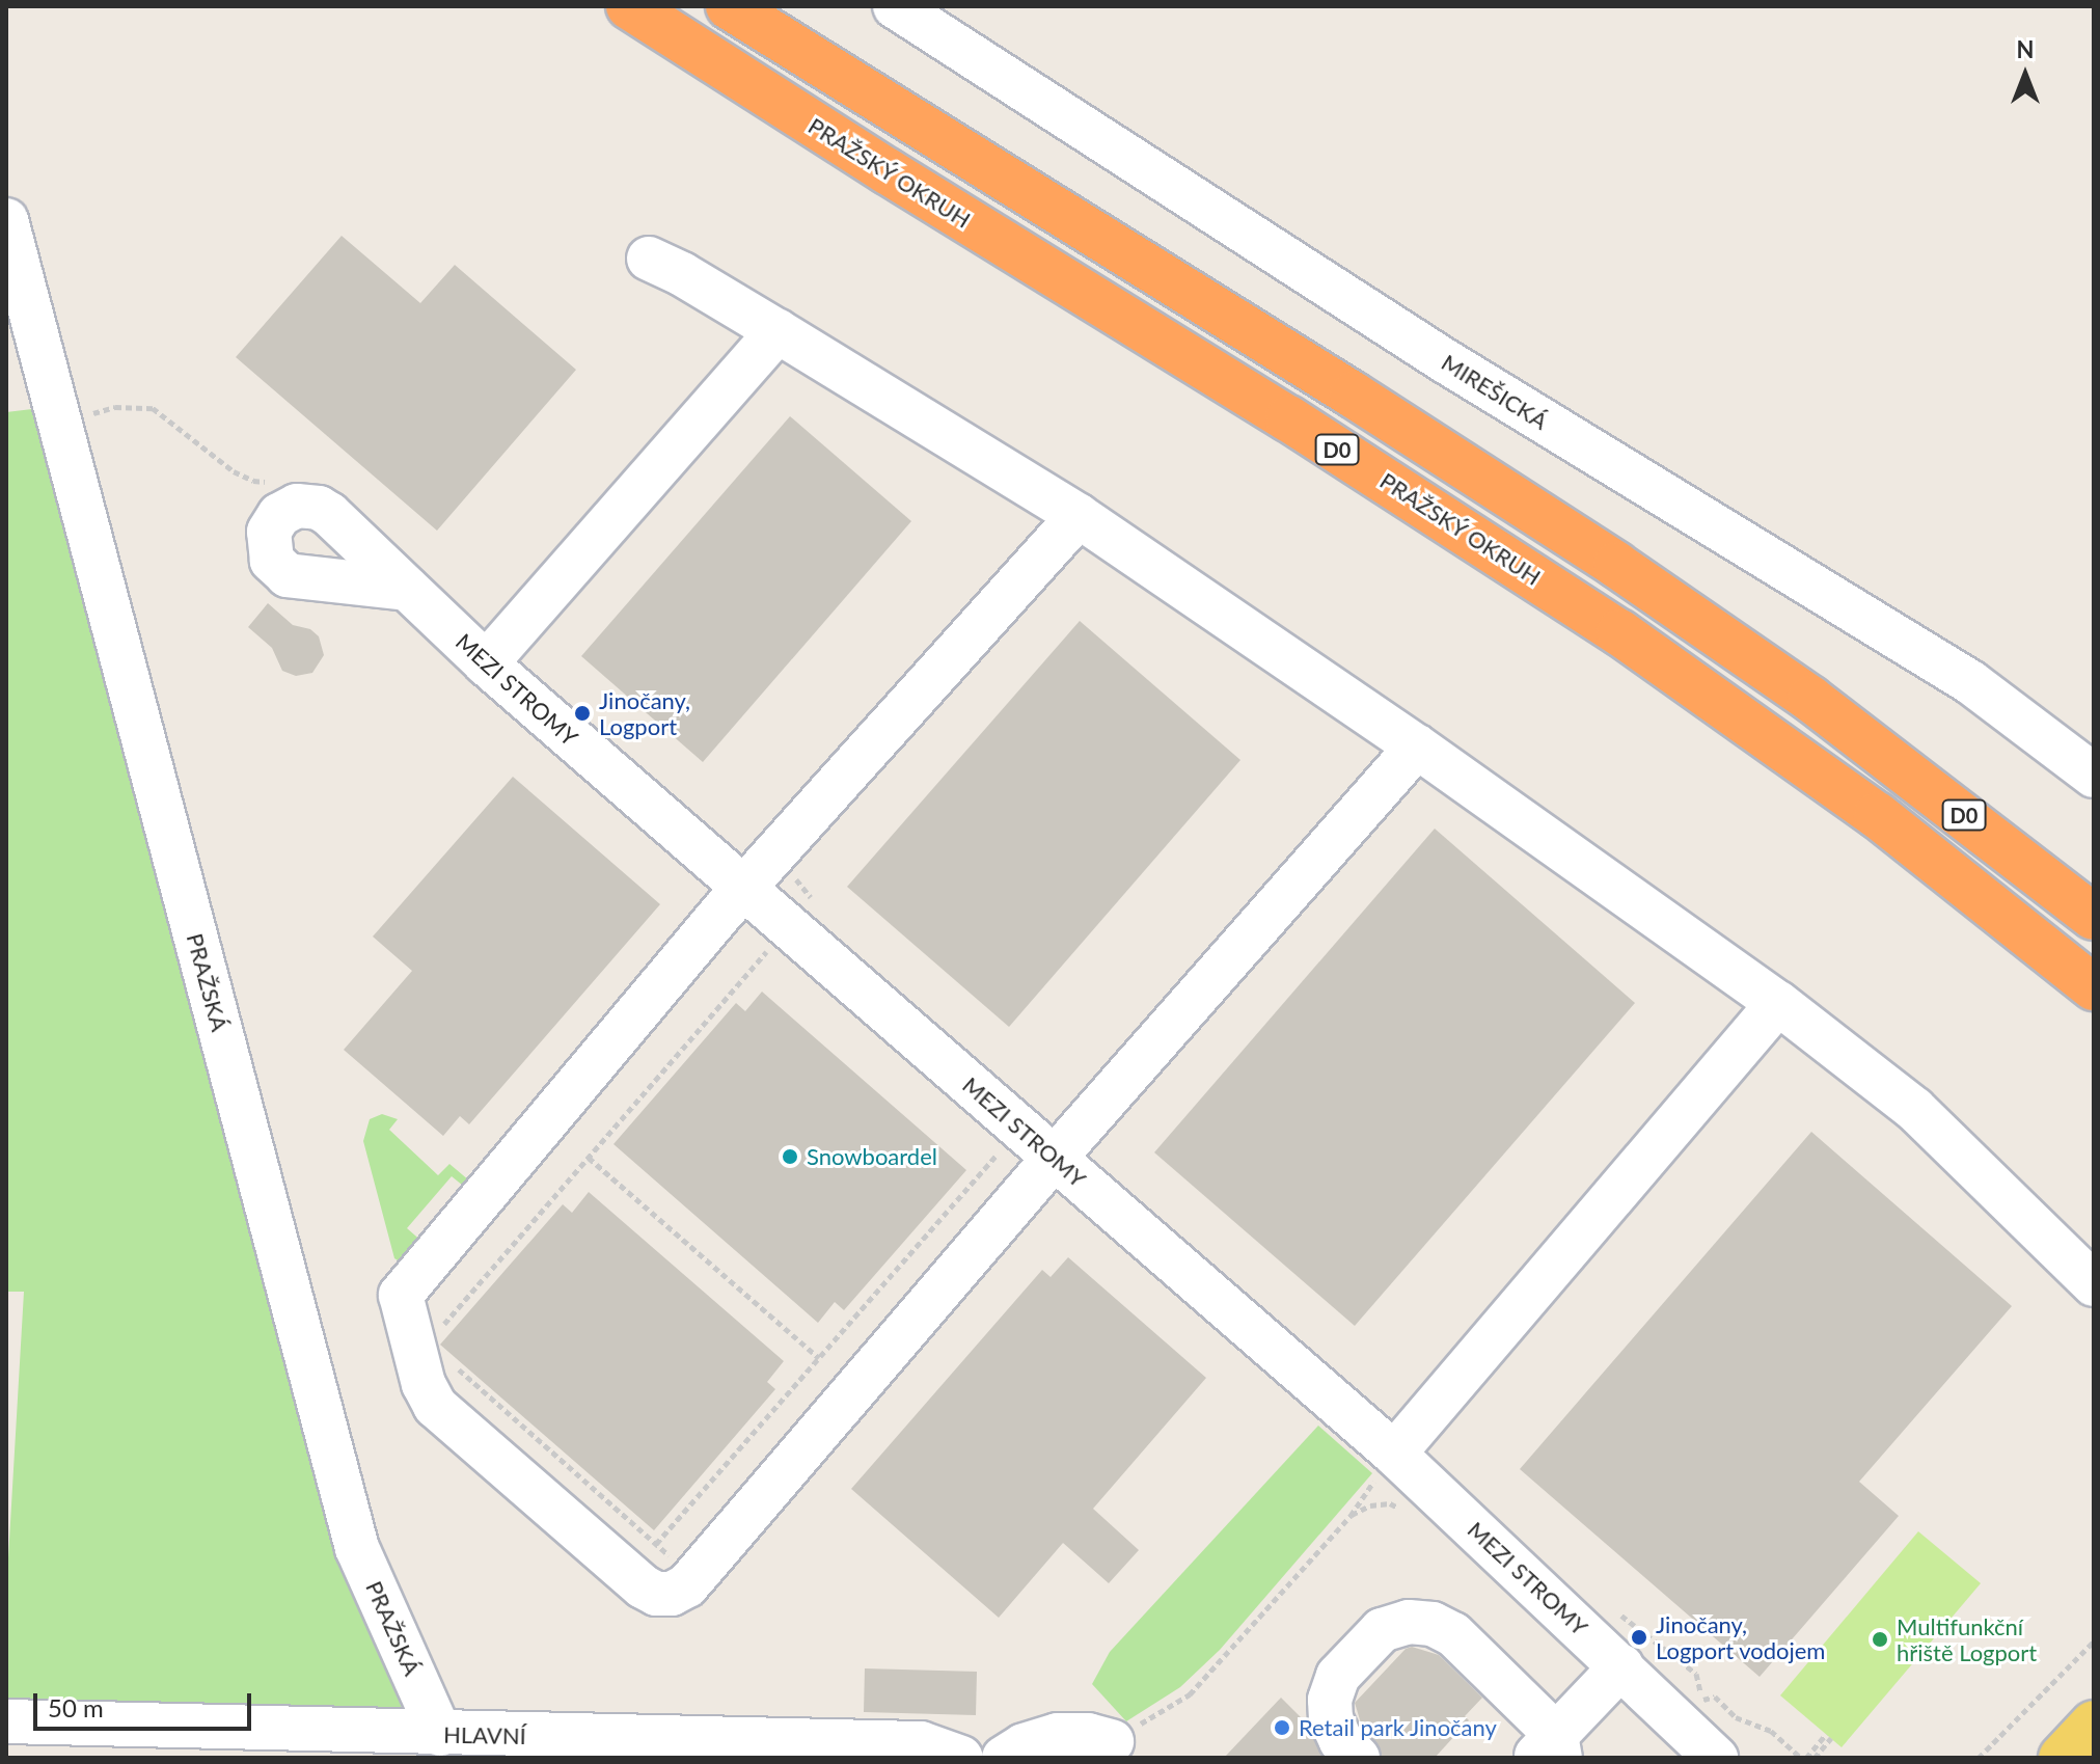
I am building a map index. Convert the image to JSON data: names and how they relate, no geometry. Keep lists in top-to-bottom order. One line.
{"streets":{"highway":["PRAŽSKÝ OKRUH","D0"],"street":["MIREŠICKÁ","MEZI STROMY","PRAŽSKÁ","HLAVNÍ"]},"crossings":[["PRAŽSKÁ","HLAVNÍ"]],"places":["Jinočany, Logport","Snowboardel","Jinočany, Logport vodojem","Multifunkční hřiště Logport","Retail park Jinočany"],"scale_bar":"50 m","north":"top"}
